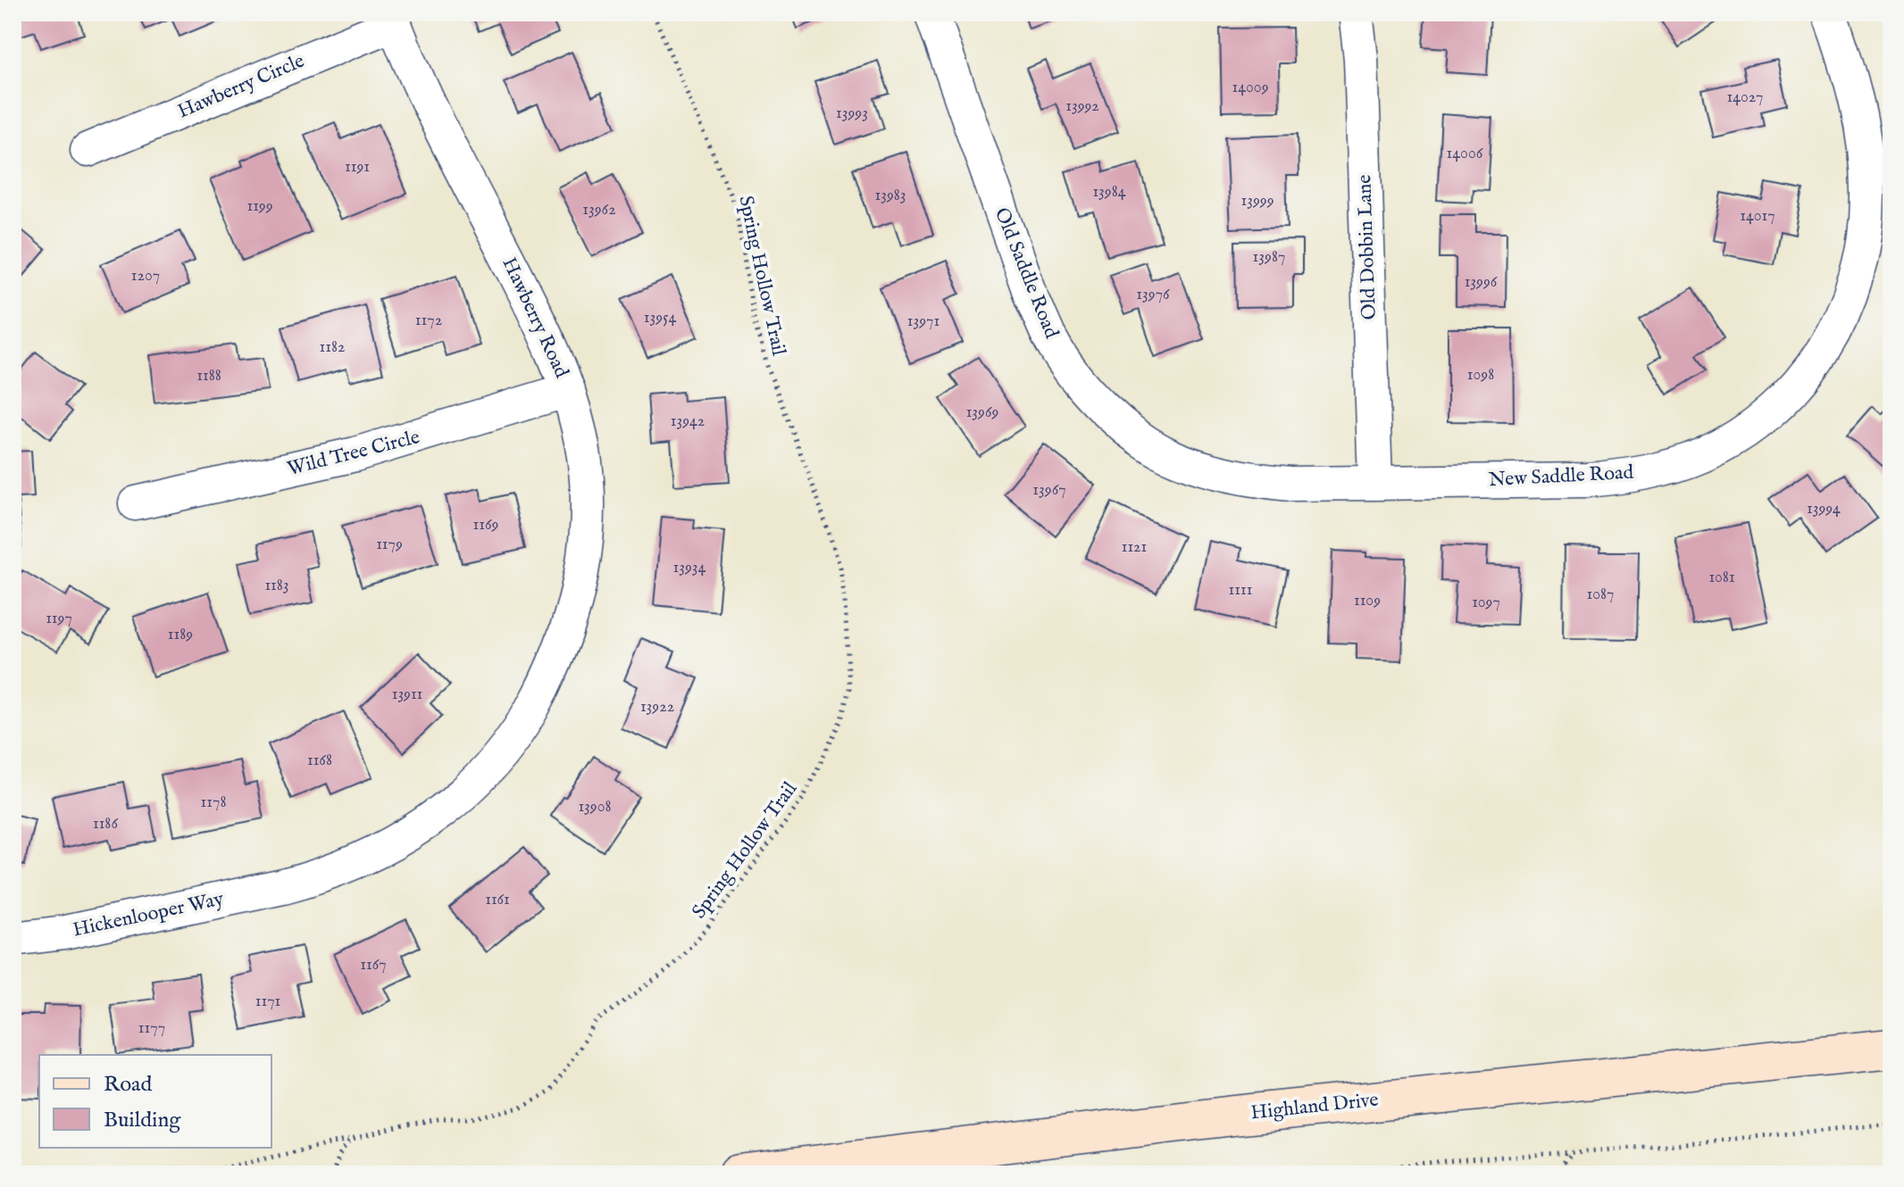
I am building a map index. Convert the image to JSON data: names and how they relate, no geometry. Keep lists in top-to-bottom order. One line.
{"streets":{"main road":["Highland Drive"],"street":["Hawberry Circle","Old Dobbin Lane","Old Saddle Road","Hawberry Road","Wild Tree Circle","New Saddle Road","Hickenlooper Way"],"path":["Spring Hollow Trail"]},"crossings":[["Hawberry Circle","Hawberry Road"],["Old Dobbin Lane","Old Saddle Road"],["Old Dobbin Lane","New Saddle Road"],["Old Saddle Road","New Saddle Road"],["Hawberry Road","Wild Tree Circle"],["Hawberry Road","Hickenlooper Way"]],"house_numbers":["14009","14027","13992","13993","14006","1191","13984","13983","13999","1199","13962","14017","13987","1207","13996","13976","13954","1172","13971","1182","1098","1188","13969","13942","13967","13994","1169","1179","1121","13934","1081","1183","1111","1087","1109","1097","1197","1189","13911","13922","1168","1178","13908","1186","1161","1167","1171","1177"],"legend":["Road","Building"]}
